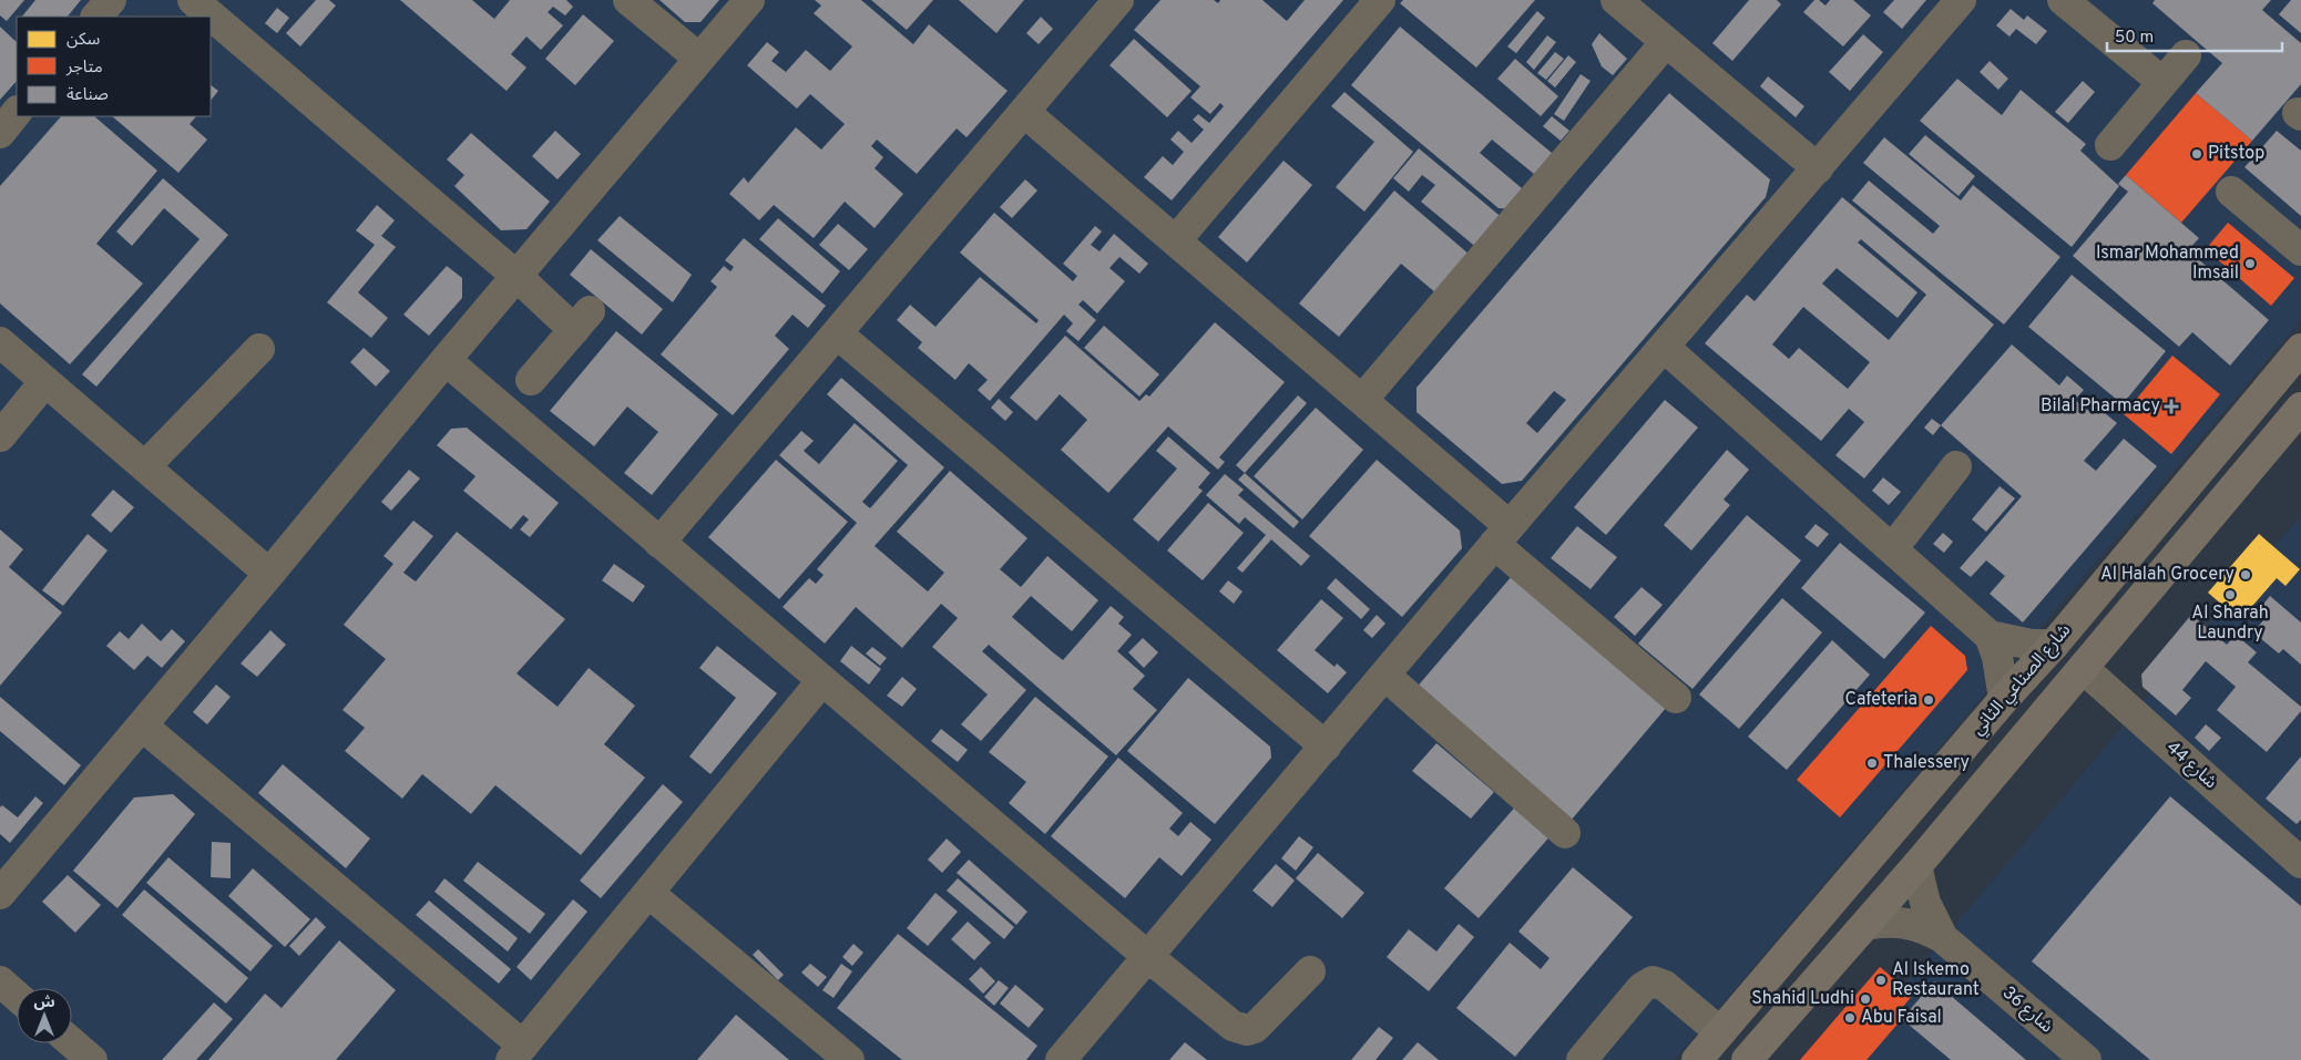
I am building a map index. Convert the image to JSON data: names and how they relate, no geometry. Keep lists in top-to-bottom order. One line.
{"streets":{"main road":["شارع الصناعي الثاني"],"lane":["شارع 44","شارع 36"]},"crossings":[["شارع الصناعي الثاني","شارع 44"],["شارع الصناعي الثاني","شارع 36"]],"places":{"other":["Pitstop","Ismar Mohammed Imsail","Al Halah Grocery","Al Sharah Laundry","Cafeteria","Thalessery","Al Iskemo Restaurant","Shahid Ludhi","Abu Faisal"],"health":["Bilal Pharmacy"]},"legend":["سكن","متاجر","صناعة"],"scale_bar":"50 m","north":"top"}
